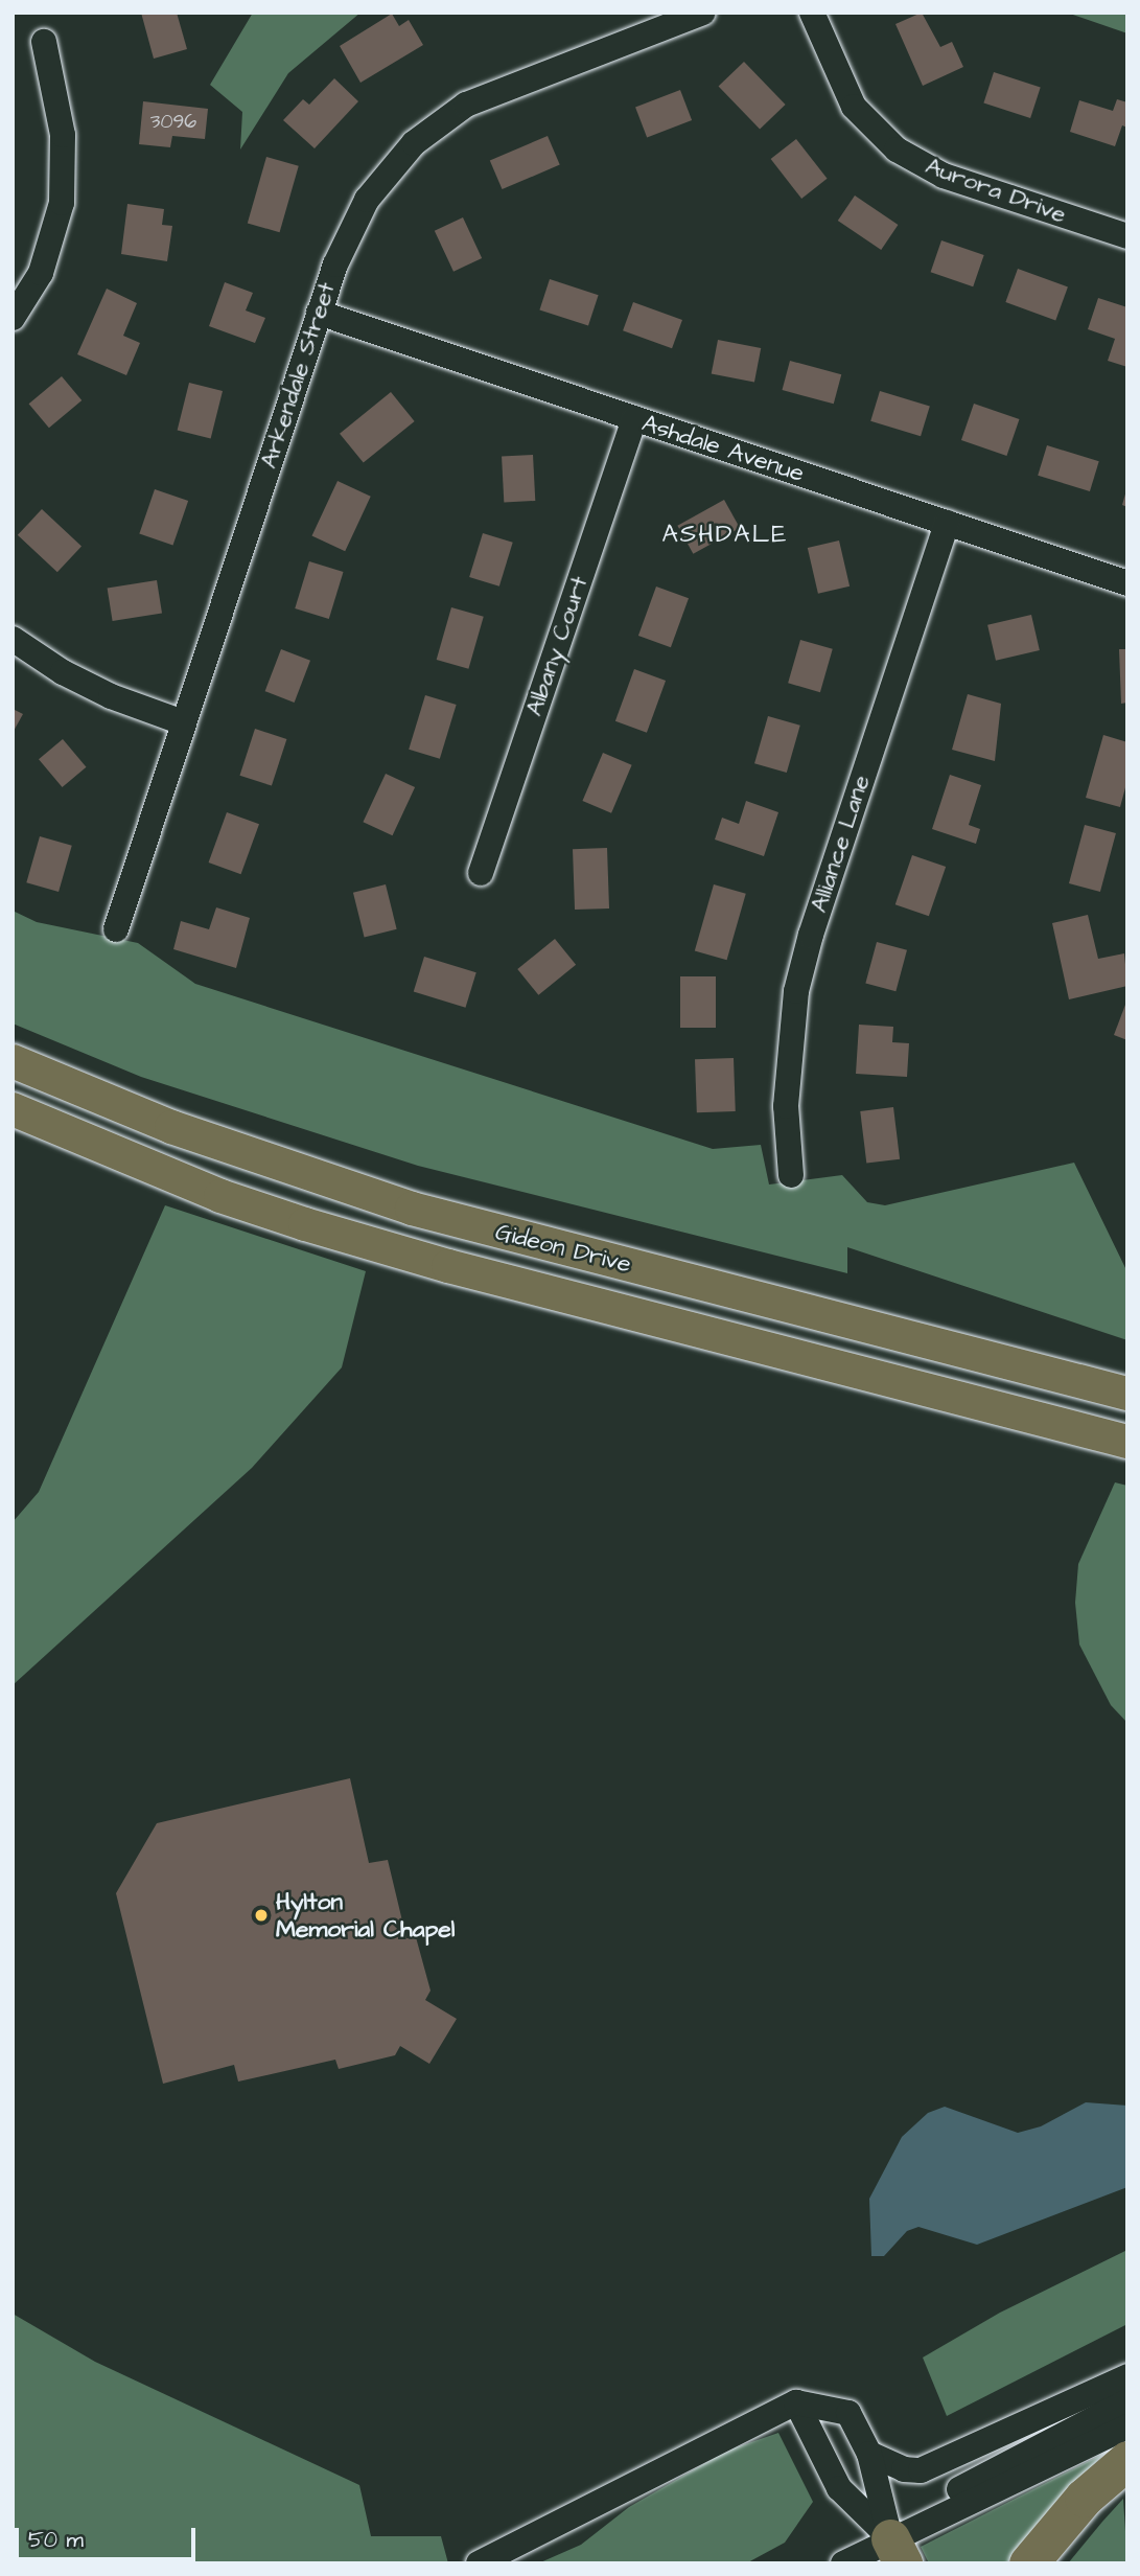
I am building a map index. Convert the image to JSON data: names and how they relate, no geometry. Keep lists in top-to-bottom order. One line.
{"streets":{"main road":["Gideon Drive"],"street":["Aurora Drive","Arkendale Street","Ashdale Avenue","Albany Court","Alliance Lane"]},"crossings":[["Arkendale Street","Ashdale Avenue"],["Ashdale Avenue","Albany Court"],["Ashdale Avenue","Alliance Lane"]],"districts":["ASHDALE"],"places":["Hylton Memorial Chapel"],"house_numbers":["3096"],"scale_bar":"50 m"}
